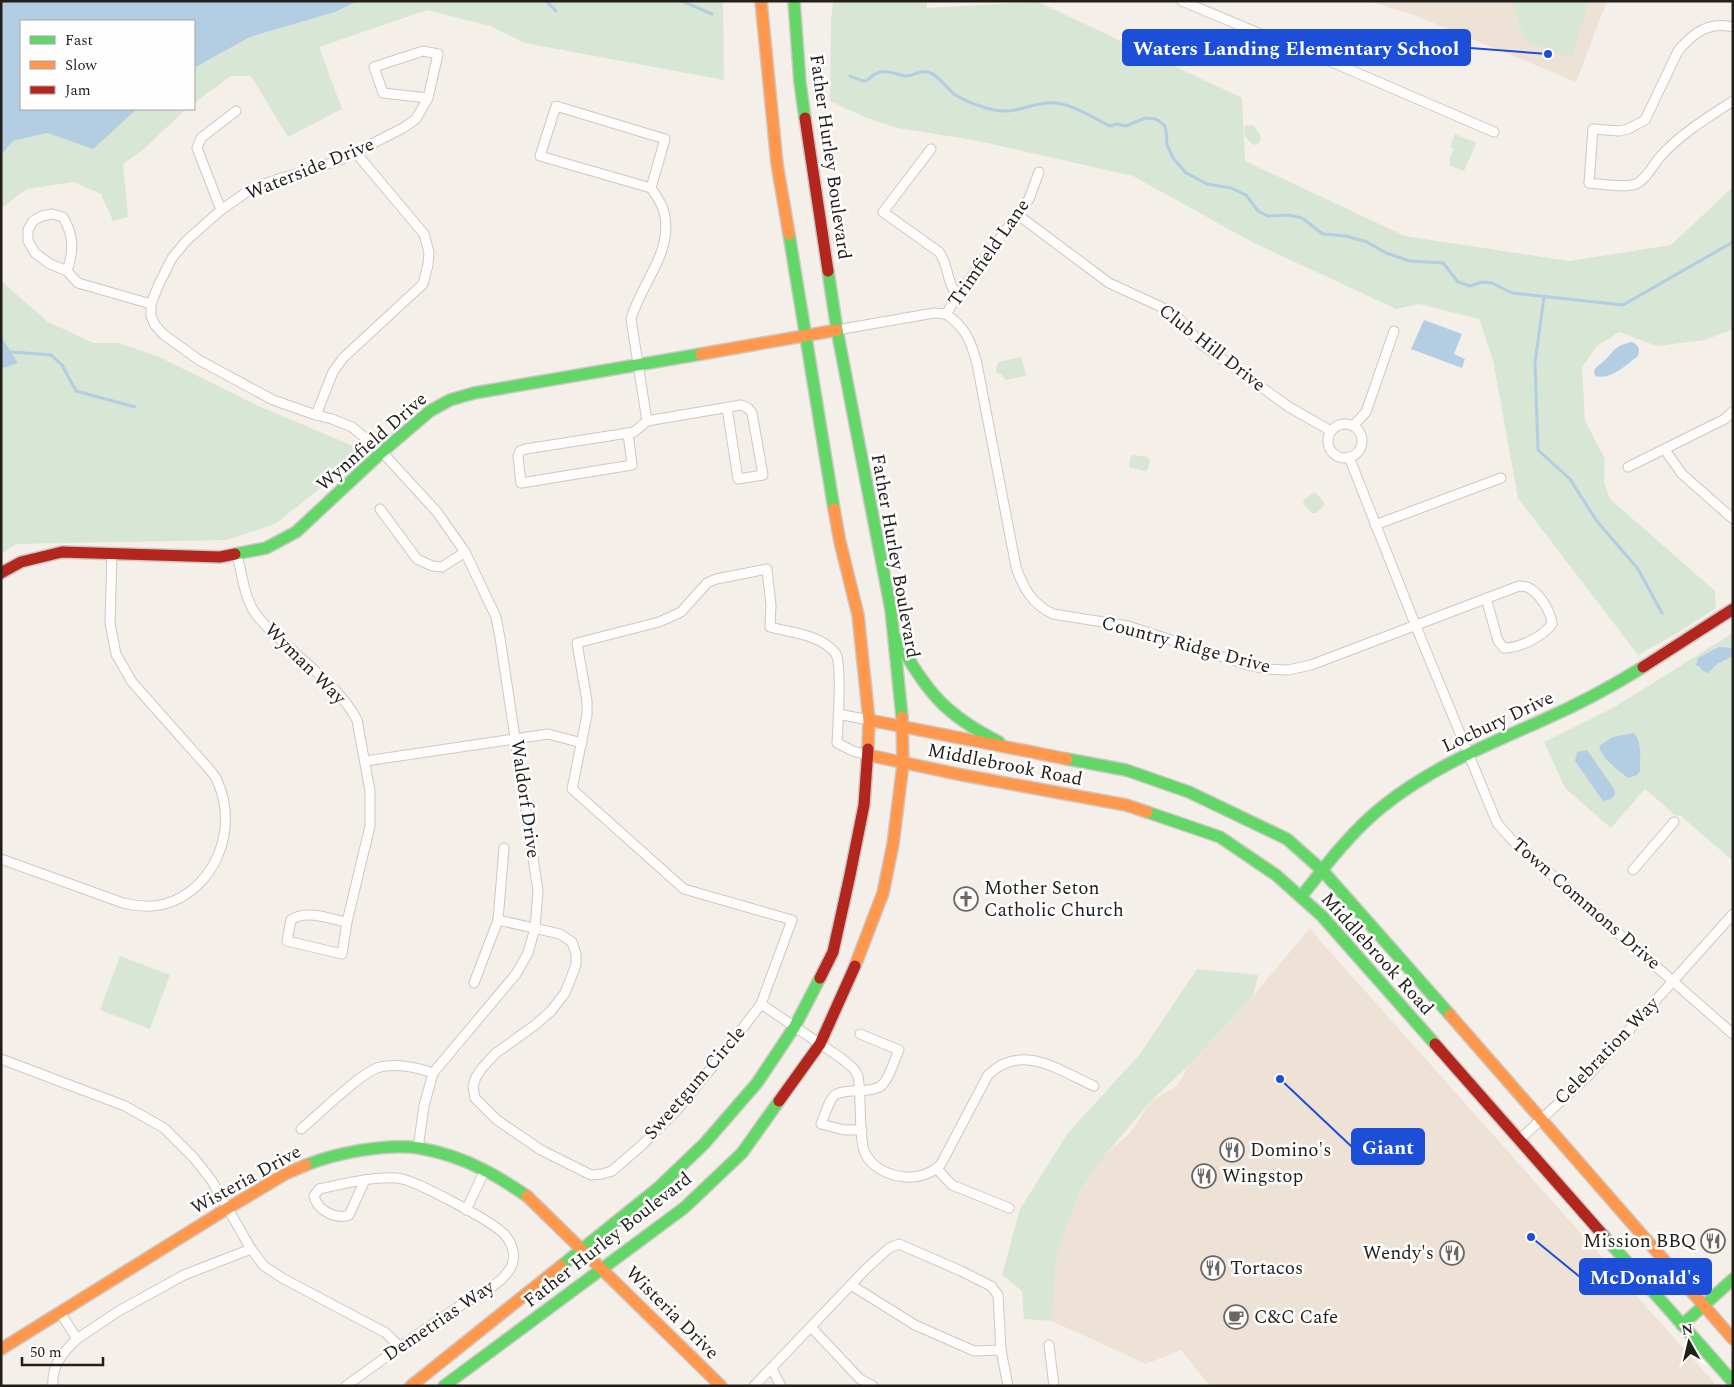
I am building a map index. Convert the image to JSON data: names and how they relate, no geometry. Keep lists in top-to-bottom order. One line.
{"streets":{"main road":["Father Hurley Boulevard","Wynnfield Drive","Locbury Drive","Middlebrook Road","Wisteria Drive"],"street":["Waterside Drive","Trimfield Lane","Club Hill Drive","Country Ridge Drive","Wyman Way","Waldorf Drive","Town Commons Drive","Celebration Way","Sweetgum Circle","Demetrias Way"]},"crossings":[["Father Hurley Boulevard","Trimfield Lane"],["Father Hurley Boulevard","Wynnfield Drive"],["Father Hurley Boulevard","Middlebrook Road"],["Father Hurley Boulevard","Sweetgum Circle"],["Father Hurley Boulevard","Wisteria Drive"],["Trimfield Lane","Club Hill Drive"],["Trimfield Lane","Wynnfield Drive"],["Trimfield Lane","Country Ridge Drive"],["Wynnfield Drive","Wyman Way"],["Wynnfield Drive","Waldorf Drive"],["Locbury Drive","Middlebrook Road"],["Locbury Drive","Town Commons Drive"],["Middlebrook Road","Celebration Way"],["Middlebrook Road","Sweetgum Circle"],["Waldorf Drive","Sweetgum Circle"],["Waldorf Drive","Wisteria Drive"],["Town Commons Drive","Celebration Way"]],"places":{"other":["Waters Landing Elementary School","Giant","McDonald's"],"church":["Mother Seton Catholic Church"],"restaurant":["Domino's","Wingstop","Mission BBQ","Wendy's","Tortacos"],"cafe":["C&C Cafe"]},"legend":["Fast","Slow","Jam"],"scale_bar":"50 m","north":"top"}
